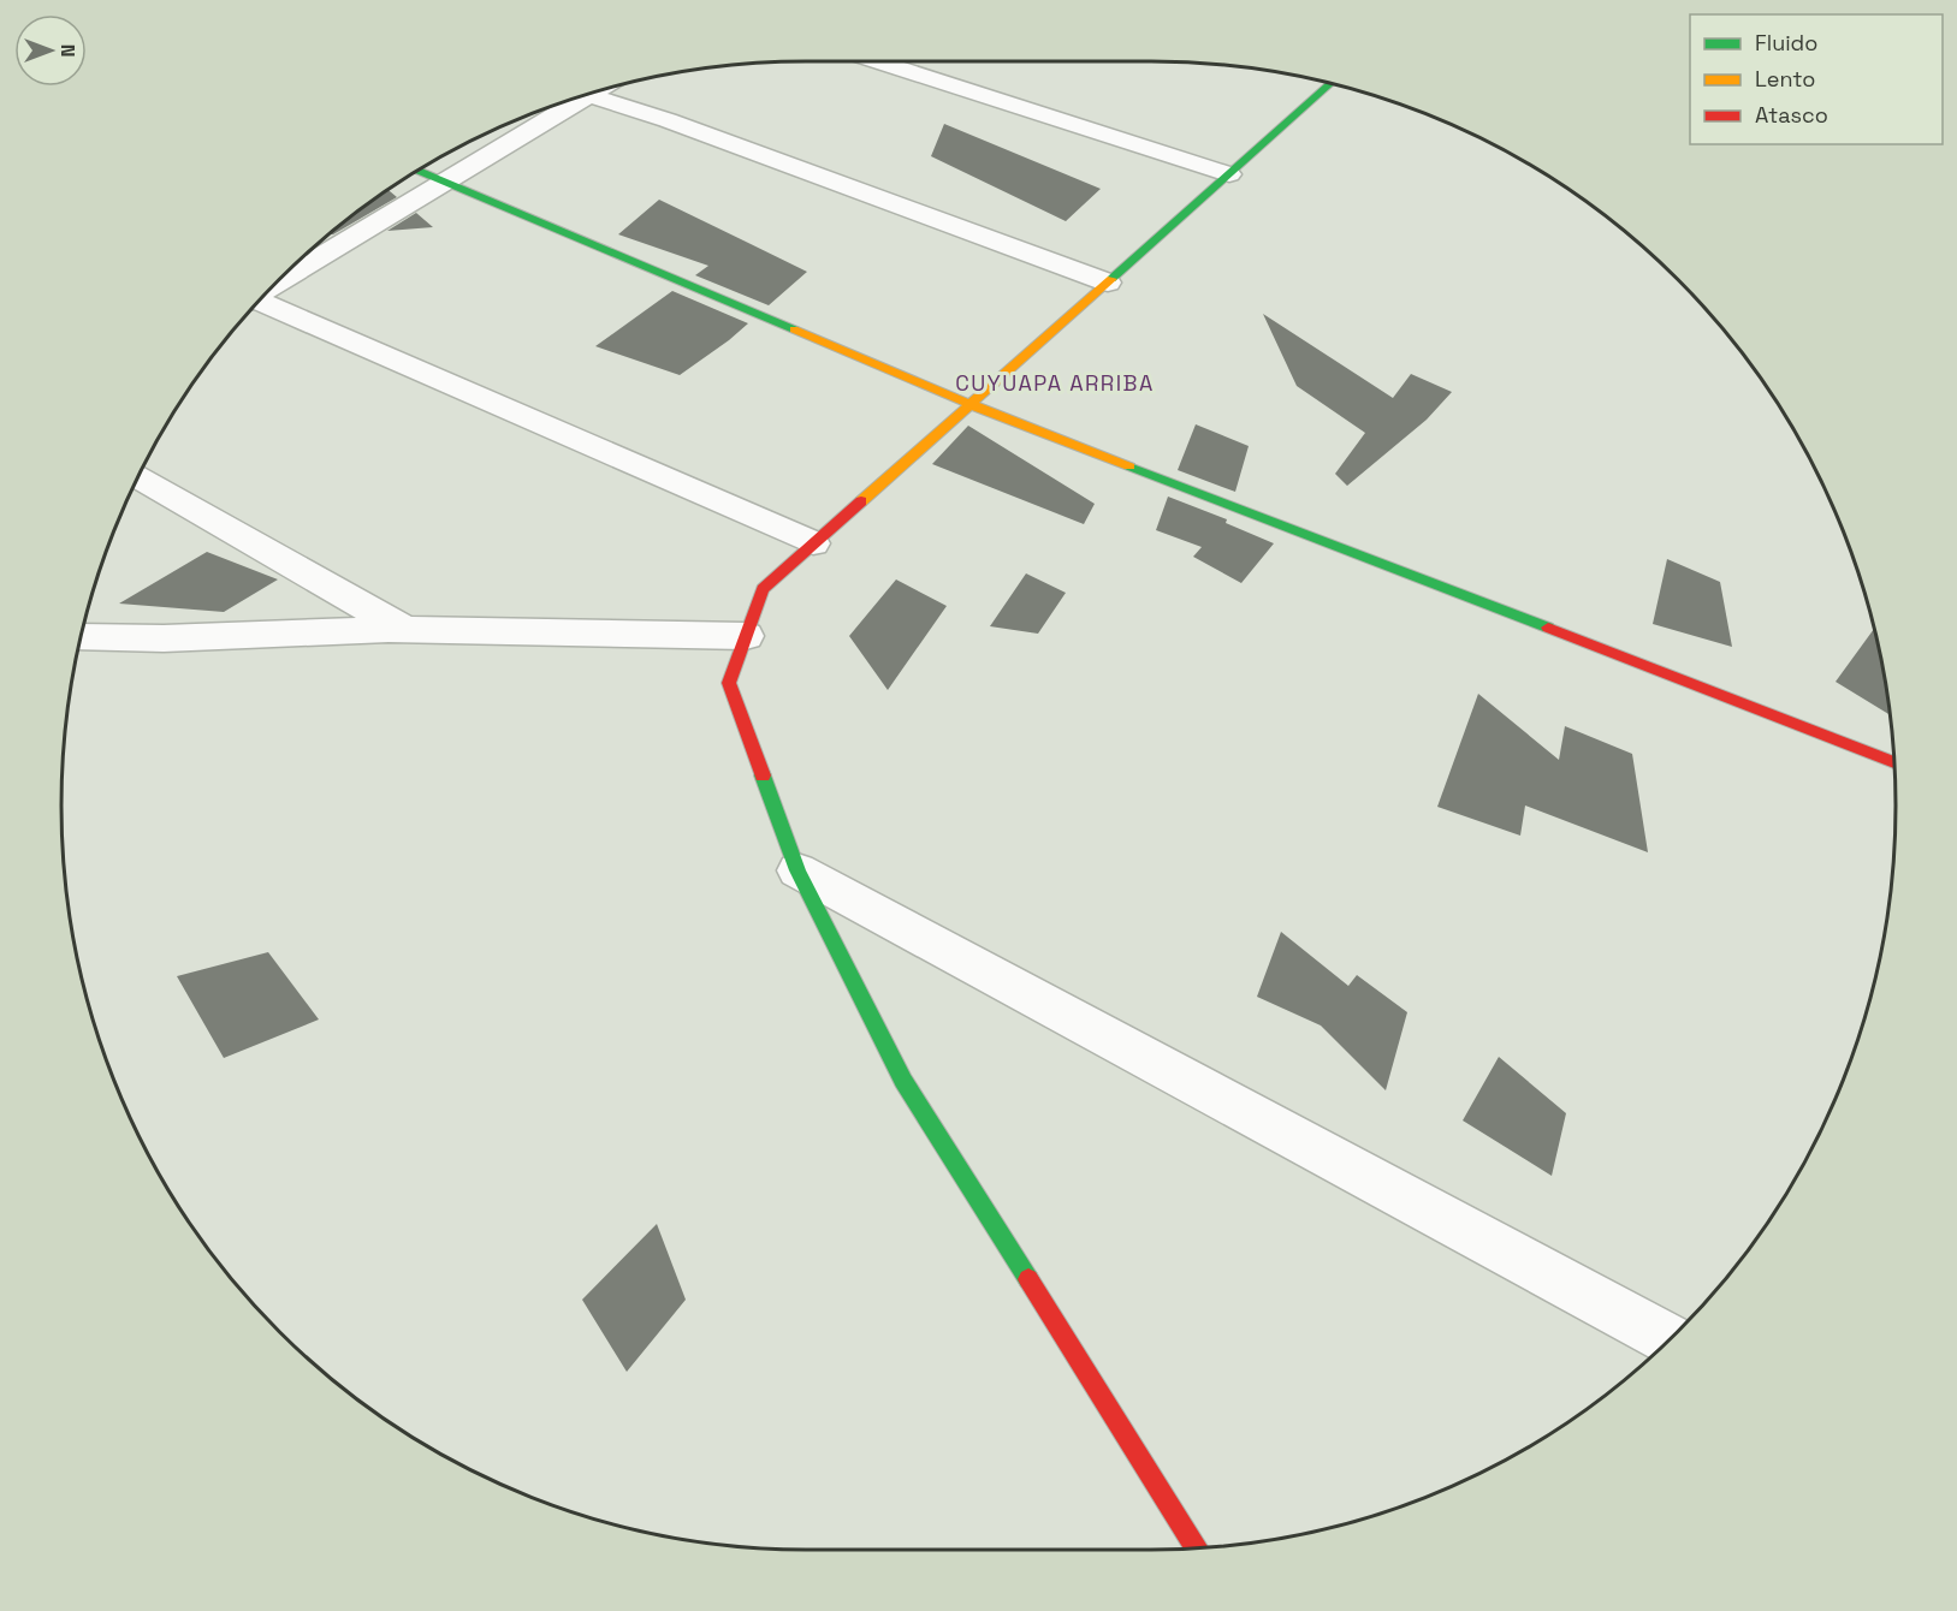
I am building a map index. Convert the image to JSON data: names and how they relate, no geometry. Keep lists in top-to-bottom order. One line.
{"districts":["CUYUAPA ARRIBA"],"legend":["Fluido","Lento","Atasco"],"north":"right"}
